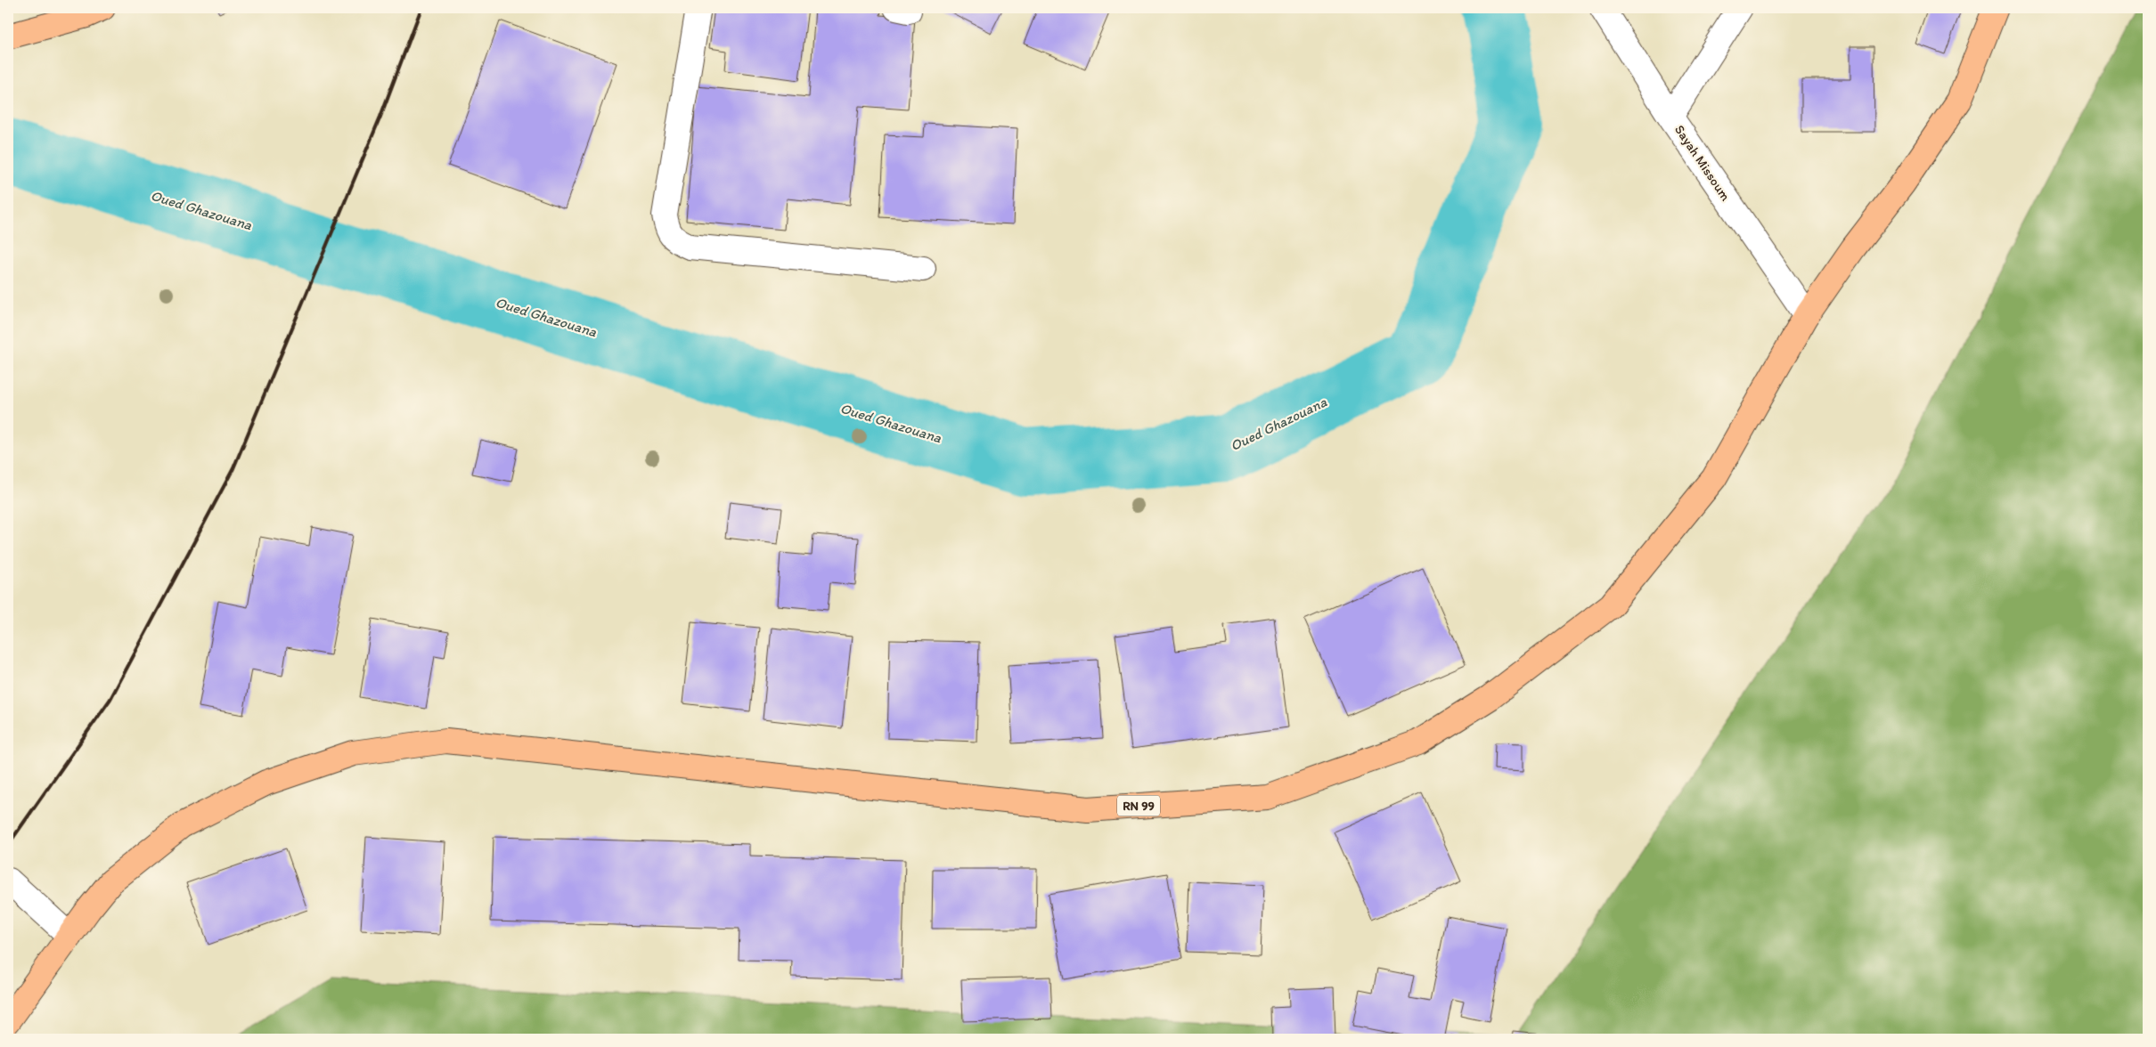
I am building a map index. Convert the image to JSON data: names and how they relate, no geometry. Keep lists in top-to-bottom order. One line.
{"streets":{"main road":["RN 99"],"street":["Sayah Missoum"]},"crossings":[["Sayah Missoum","RN 99"]],"water":["Oued Ghazouana"]}
